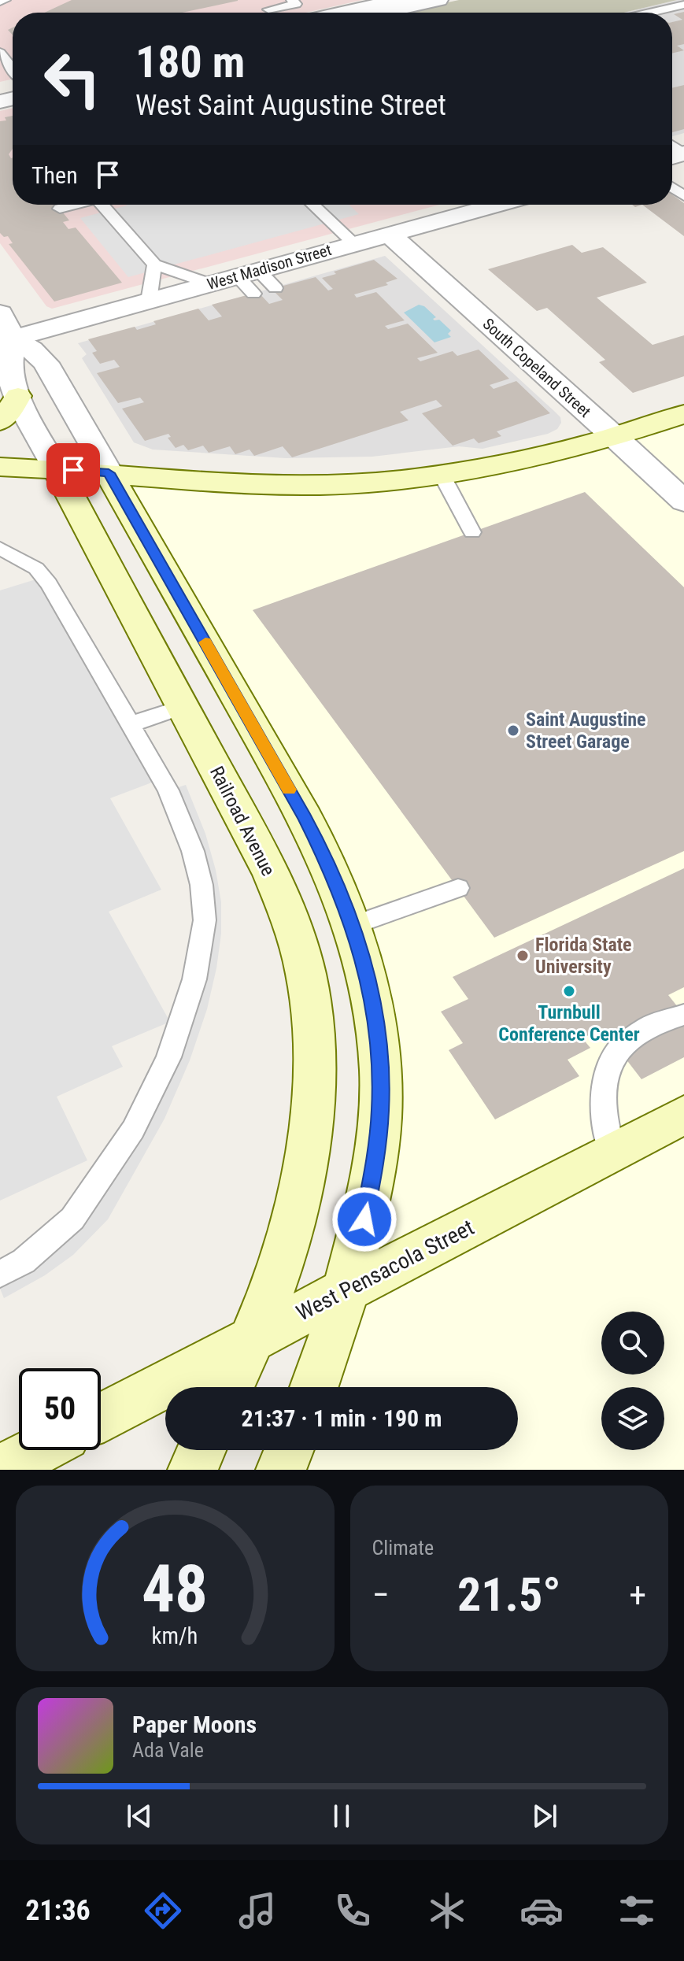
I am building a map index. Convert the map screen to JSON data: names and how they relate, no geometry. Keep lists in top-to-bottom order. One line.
{"streets":{"main road":["Railroad Avenue","West Pensacola Street"],"street":["West Madison Street","South Copeland Street"]},"crossings":[["West Madison Street","South Copeland Street"],["West Madison Street","Railroad Avenue"],["Railroad Avenue","West Pensacola Street"]],"places":["Saint Augustine Street Garage","Florida State University","Turnbull Conference Center"],"page":{"turn":["180 m","West Saint Augustine Street"],"then":"Then","limit":"50","trip":"21:37 · 1 min · 190 m","tile":"Climate","heat":["−","21.5°","+"],"song":["Paper Moons","Ada Vale"],"tabs":"21:36","gauge":["48","km/h"]}}
